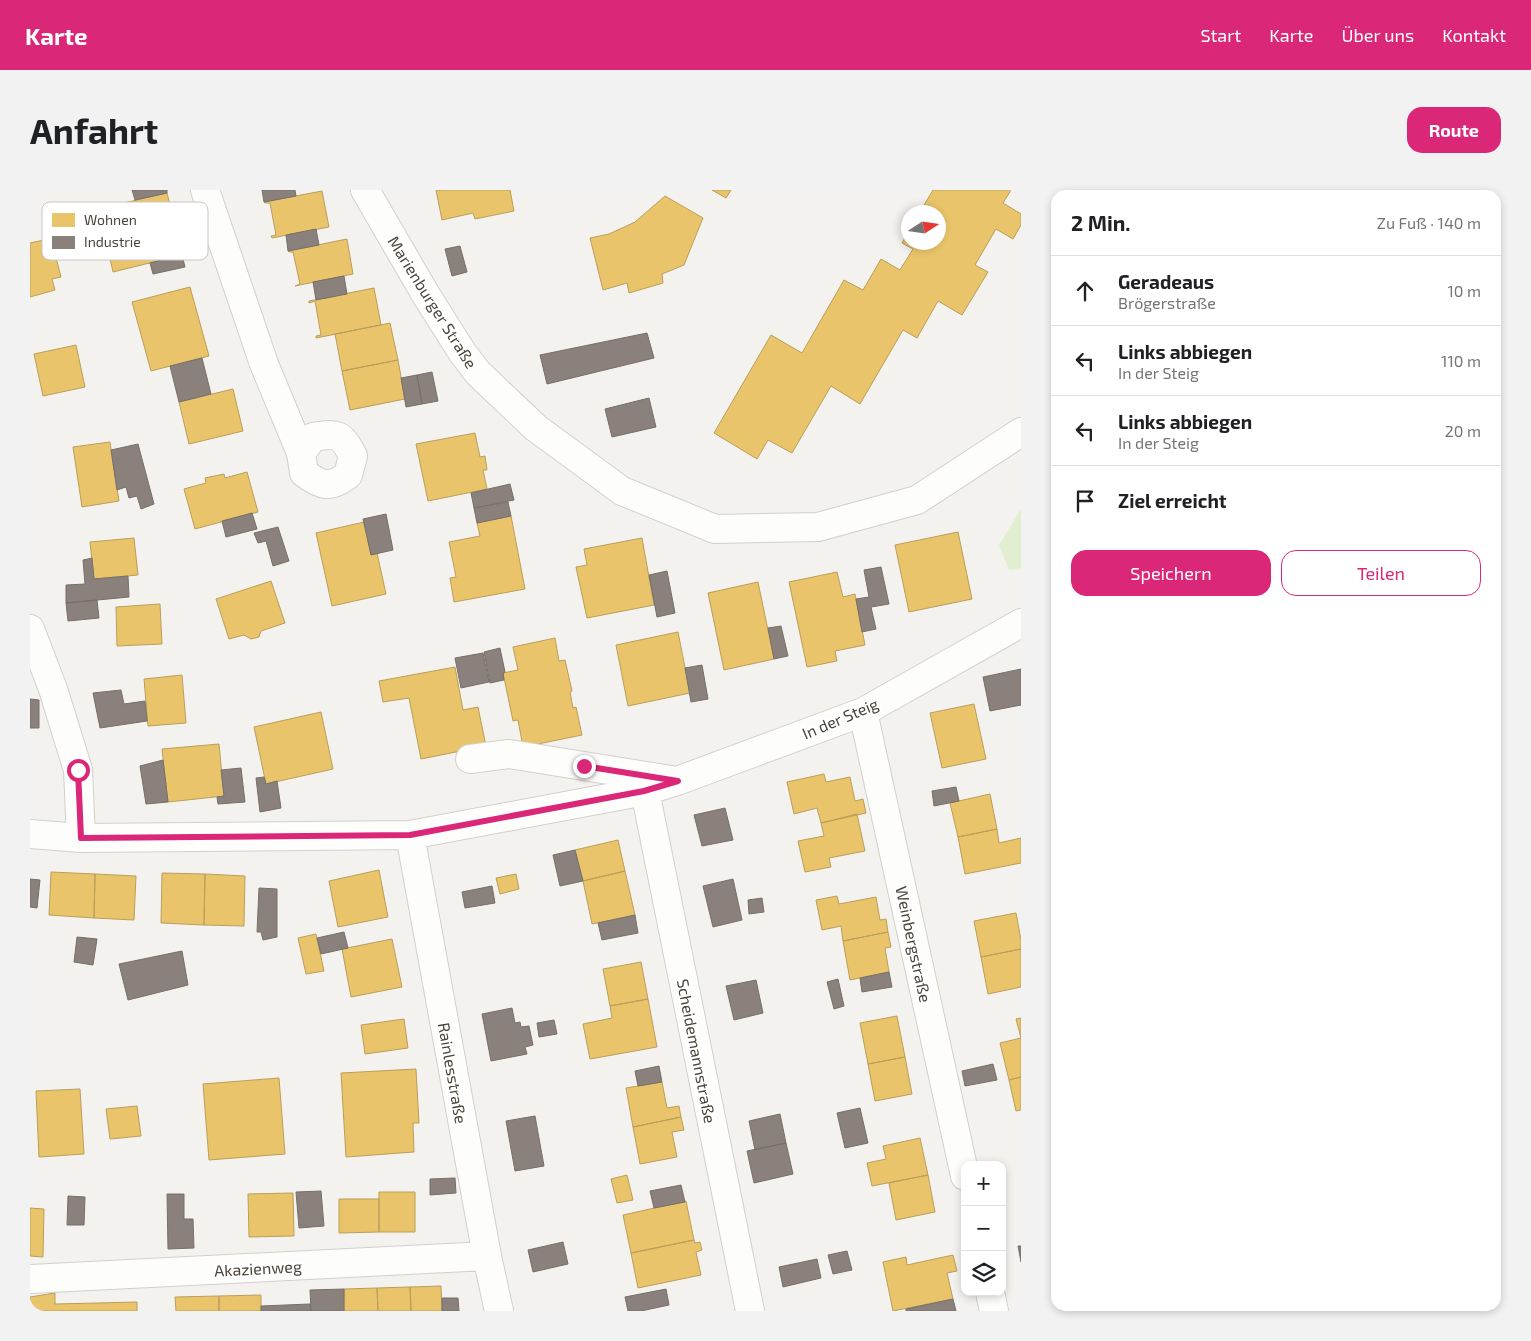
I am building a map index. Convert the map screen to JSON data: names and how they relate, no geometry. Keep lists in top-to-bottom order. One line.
{"streets":{"street":["Marienburger Straße","In der Steig","Weinbergstraße","Scheidemannstraße","Rainlesstraße","Akazienweg"]},"crossings":[["In der Steig","Weinbergstraße"],["In der Steig","Scheidemannstraße"],["In der Steig","Rainlesstraße"],["Rainlesstraße","Akazienweg"]],"legend":["Wohnen","Industrie"],"north":"right","page":{"header":"Karte","nav":["Start","Karte","Über uns","Kontakt"],"buttons":["Route",["Speichern","Teilen"]],"title":"Anfahrt","heading":["2 Min.","Zu Fuß · 140 m"],"list":[["Geradeaus","Brögerstraße","10 m"],["Links abbiegen","In der Steig","110 m"],["Links abbiegen","In der Steig","20 m"],"Ziel erreicht"],"map_buttons":["+","−"]}}
